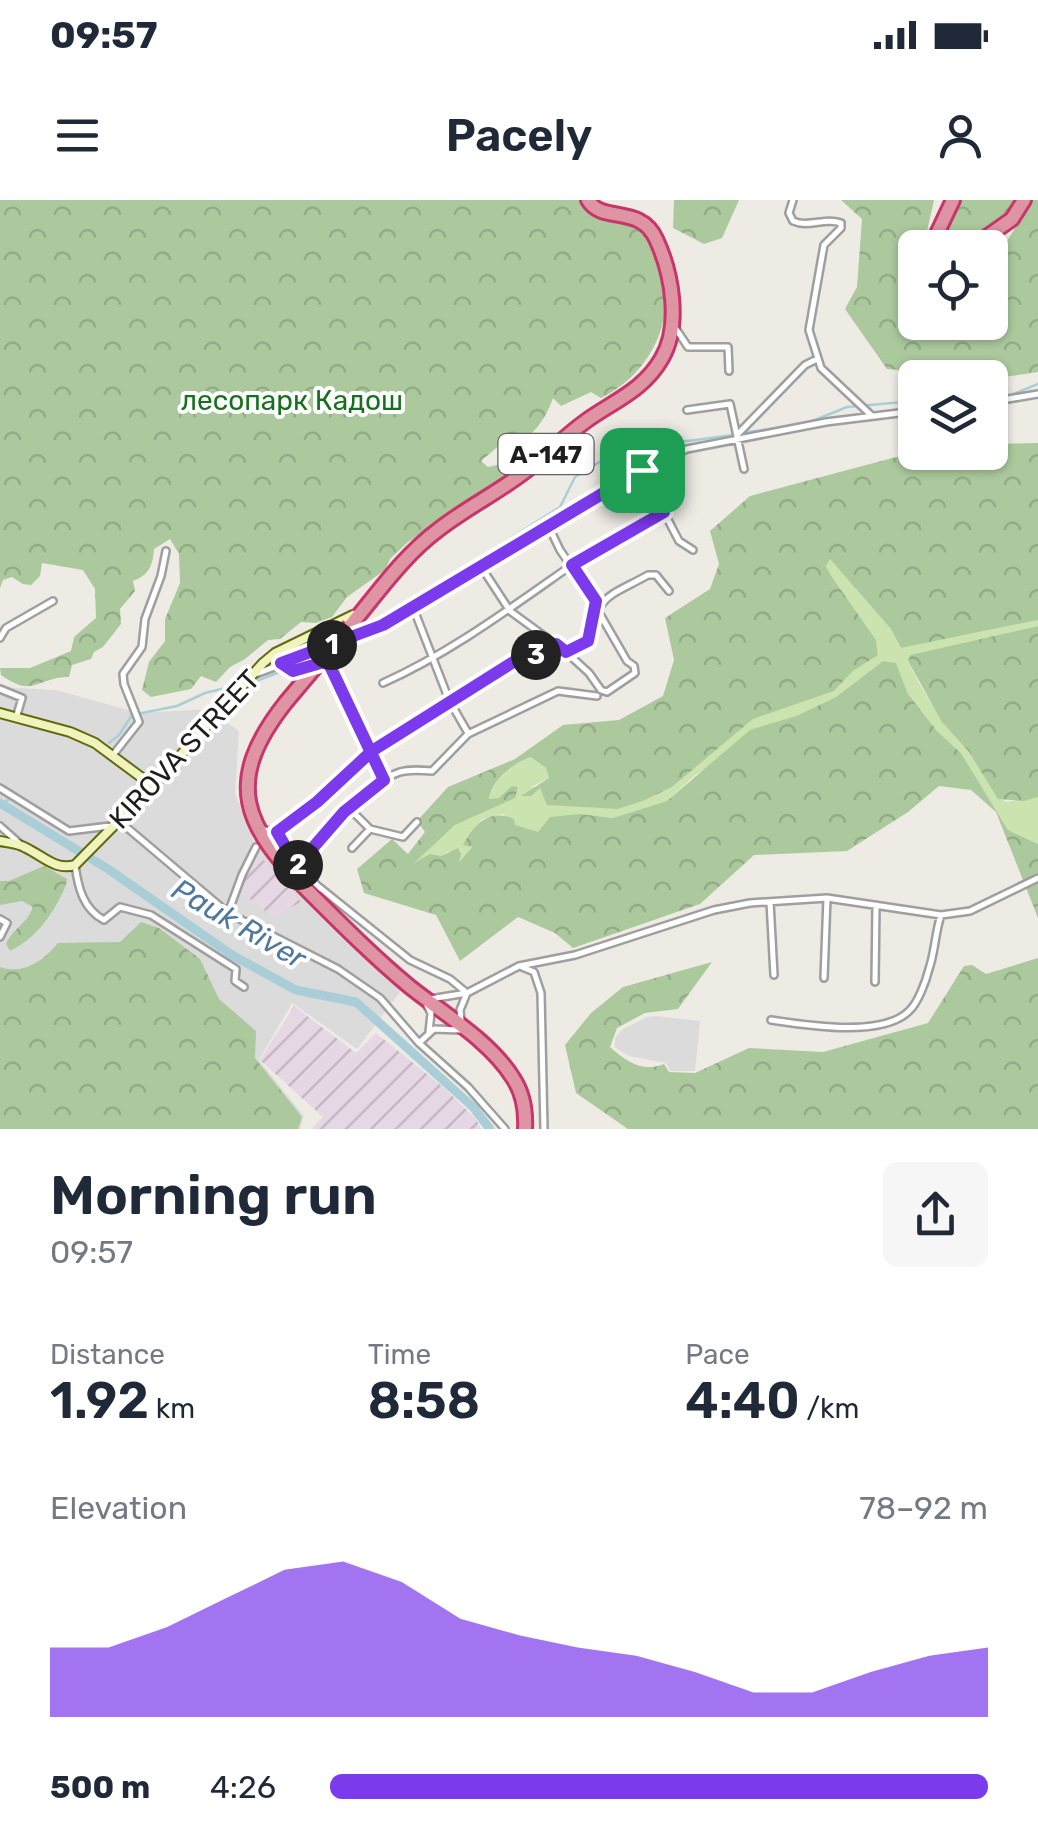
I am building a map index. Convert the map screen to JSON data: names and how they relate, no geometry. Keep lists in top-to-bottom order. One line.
{"streets":{"highway":["А-147"],"main road":["KIROVA STREET"]},"crossings":[["А-147","KIROVA STREET"]],"water":["Pauk River"],"parks":["лесопарк Кадош"],"page":{"status":"09:57","header":"Pacely","pins":["1","3","2"],"heading":["Morning run","09:57"],"stats":[["Distance","1.92 km"],["Time","8:58"],["Pace","4:40 /km"]],"chart":["Elevation","78–92 m"],"list":[{"name":"500 m","note":"4:26"}]}}
